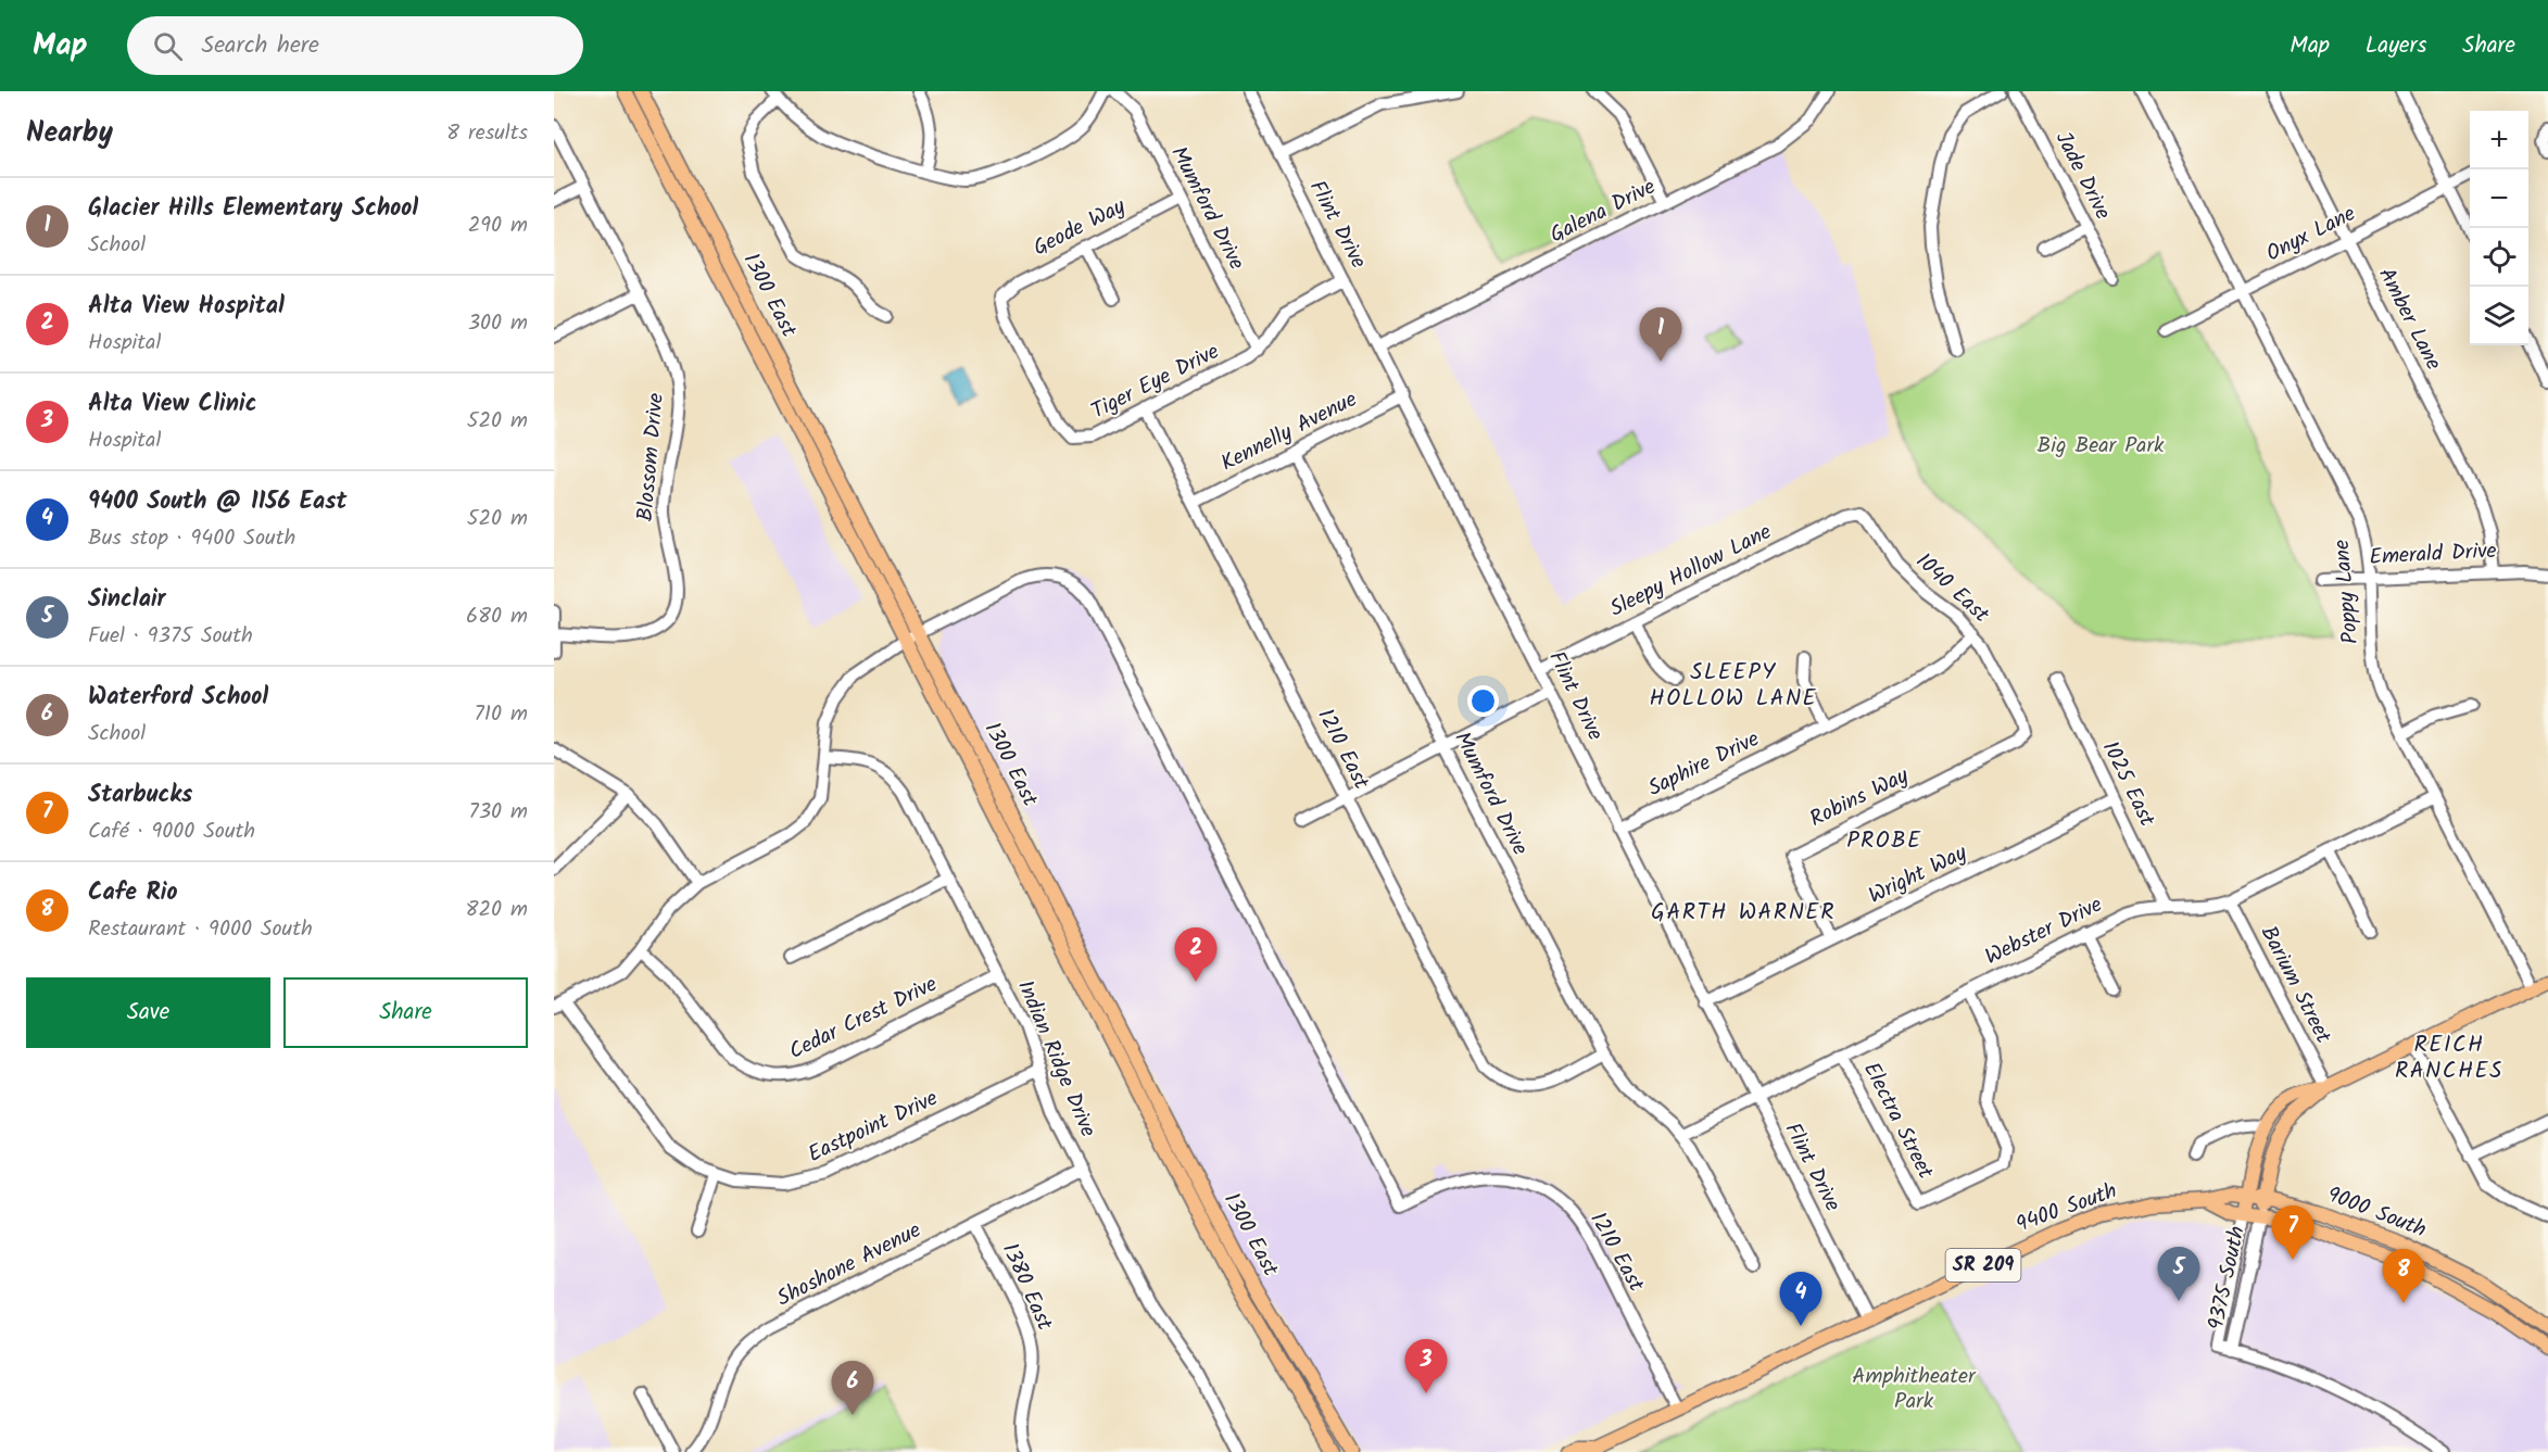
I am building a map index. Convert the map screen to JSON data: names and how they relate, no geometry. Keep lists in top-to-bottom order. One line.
{"streets":{"main road":["1300 East","9400 South","9000 South","SR 209"],"street":["Jade Drive","Mumford Drive","Galena Drive","Flint Drive","Geode Way","Onyx Lane","Amber Lane","Tiger Eye Drive","Kennelly Avenue","Blossom Drive","Emerald Drive","Sleepy Hollow Lane","1040 East","Poppy Lane","1210 East","Saphire Drive","1025 East","Robins Way","Wright Way","Webster Drive","Barium Street","Cedar Crest Drive","Indian Ridge Drive","Electra Street","Eastpoint Drive","Shoshone Avenue","9375 South","1380 East"]},"crossings":[["Mumford Drive","Geode Way"],["Mumford Drive","Tiger Eye Drive"],["Mumford Drive","Kennelly Avenue"],["Mumford Drive","1210 East"],["Mumford Drive","Webster Drive"],["Galena Drive","Flint Drive"],["Flint Drive","Tiger Eye Drive"],["Flint Drive","Kennelly Avenue"],["Flint Drive","Sleepy Hollow Lane"],["Flint Drive","Saphire Drive"],["Flint Drive","Wright Way"],["Flint Drive","Webster Drive"],["Flint Drive","9400 South"],["Geode Way","Tiger Eye Drive"],["Onyx Lane","Amber Lane"],["Onyx Lane","Poppy Lane"],["1300 East","1210 East"],["Amber Lane","Emerald Drive"],["Tiger Eye Drive","1210 East"],["Kennelly Avenue","1210 East"],["Emerald Drive","Poppy Lane"],["Sleepy Hollow Lane","1040 East"],["1040 East","Saphire Drive"],["1040 East","Robins Way"],["Poppy Lane","Webster Drive"],["1210 East","9400 South"],["1025 East","Wright Way"],["1025 East","Webster Drive"],["Robins Way","Wright Way"],["Webster Drive","Barium Street"],["Webster Drive","Electra Street"],["Cedar Crest Drive","Indian Ridge Drive"],["Indian Ridge Drive","Eastpoint Drive"],["Indian Ridge Drive","Shoshone Avenue"],["9400 South","9000 South"],["9400 South","9375 South"],["9000 South","9375 South"],["Shoshone Avenue","1380 East"]],"districts":["SLEEPY HOLLOW LANE","PROBE","GARTH WARNER","REICH RANCHES"],"parks":["Big Bear Park","Amphitheater Park"],"page":{"header":"Map","search":"Search here","nav":["Map","Layers","Share"],"heading":["Nearby","8 results"],"map_buttons":["+","−"],"list":[{"mark":"1","name":"Glacier Hills Elementary School","note":"School","value":"290 m"},{"mark":"2","name":"Alta View Hospital","note":"Hospital","value":"300 m"},{"mark":"3","name":"Alta View Clinic","note":"Hospital","value":"520 m"},{"mark":"4","name":"9400 South @ 1156 East","note":"Bus stop · 9400 South","value":"520 m"},{"mark":"5","name":"Sinclair","note":"Fuel · 9375 South","value":"680 m"},{"mark":"6","name":"Waterford School","note":"School","value":"710 m"},{"mark":"7","name":"Starbucks","note":"Café · 9000 South","value":"730 m"},{"mark":"8","name":"Cafe Rio","note":"Restaurant · 9000 South","value":"820 m"}],"pins":["1","2","7","5","8","4","3","6"],"buttons":["Save","Share"]}}
